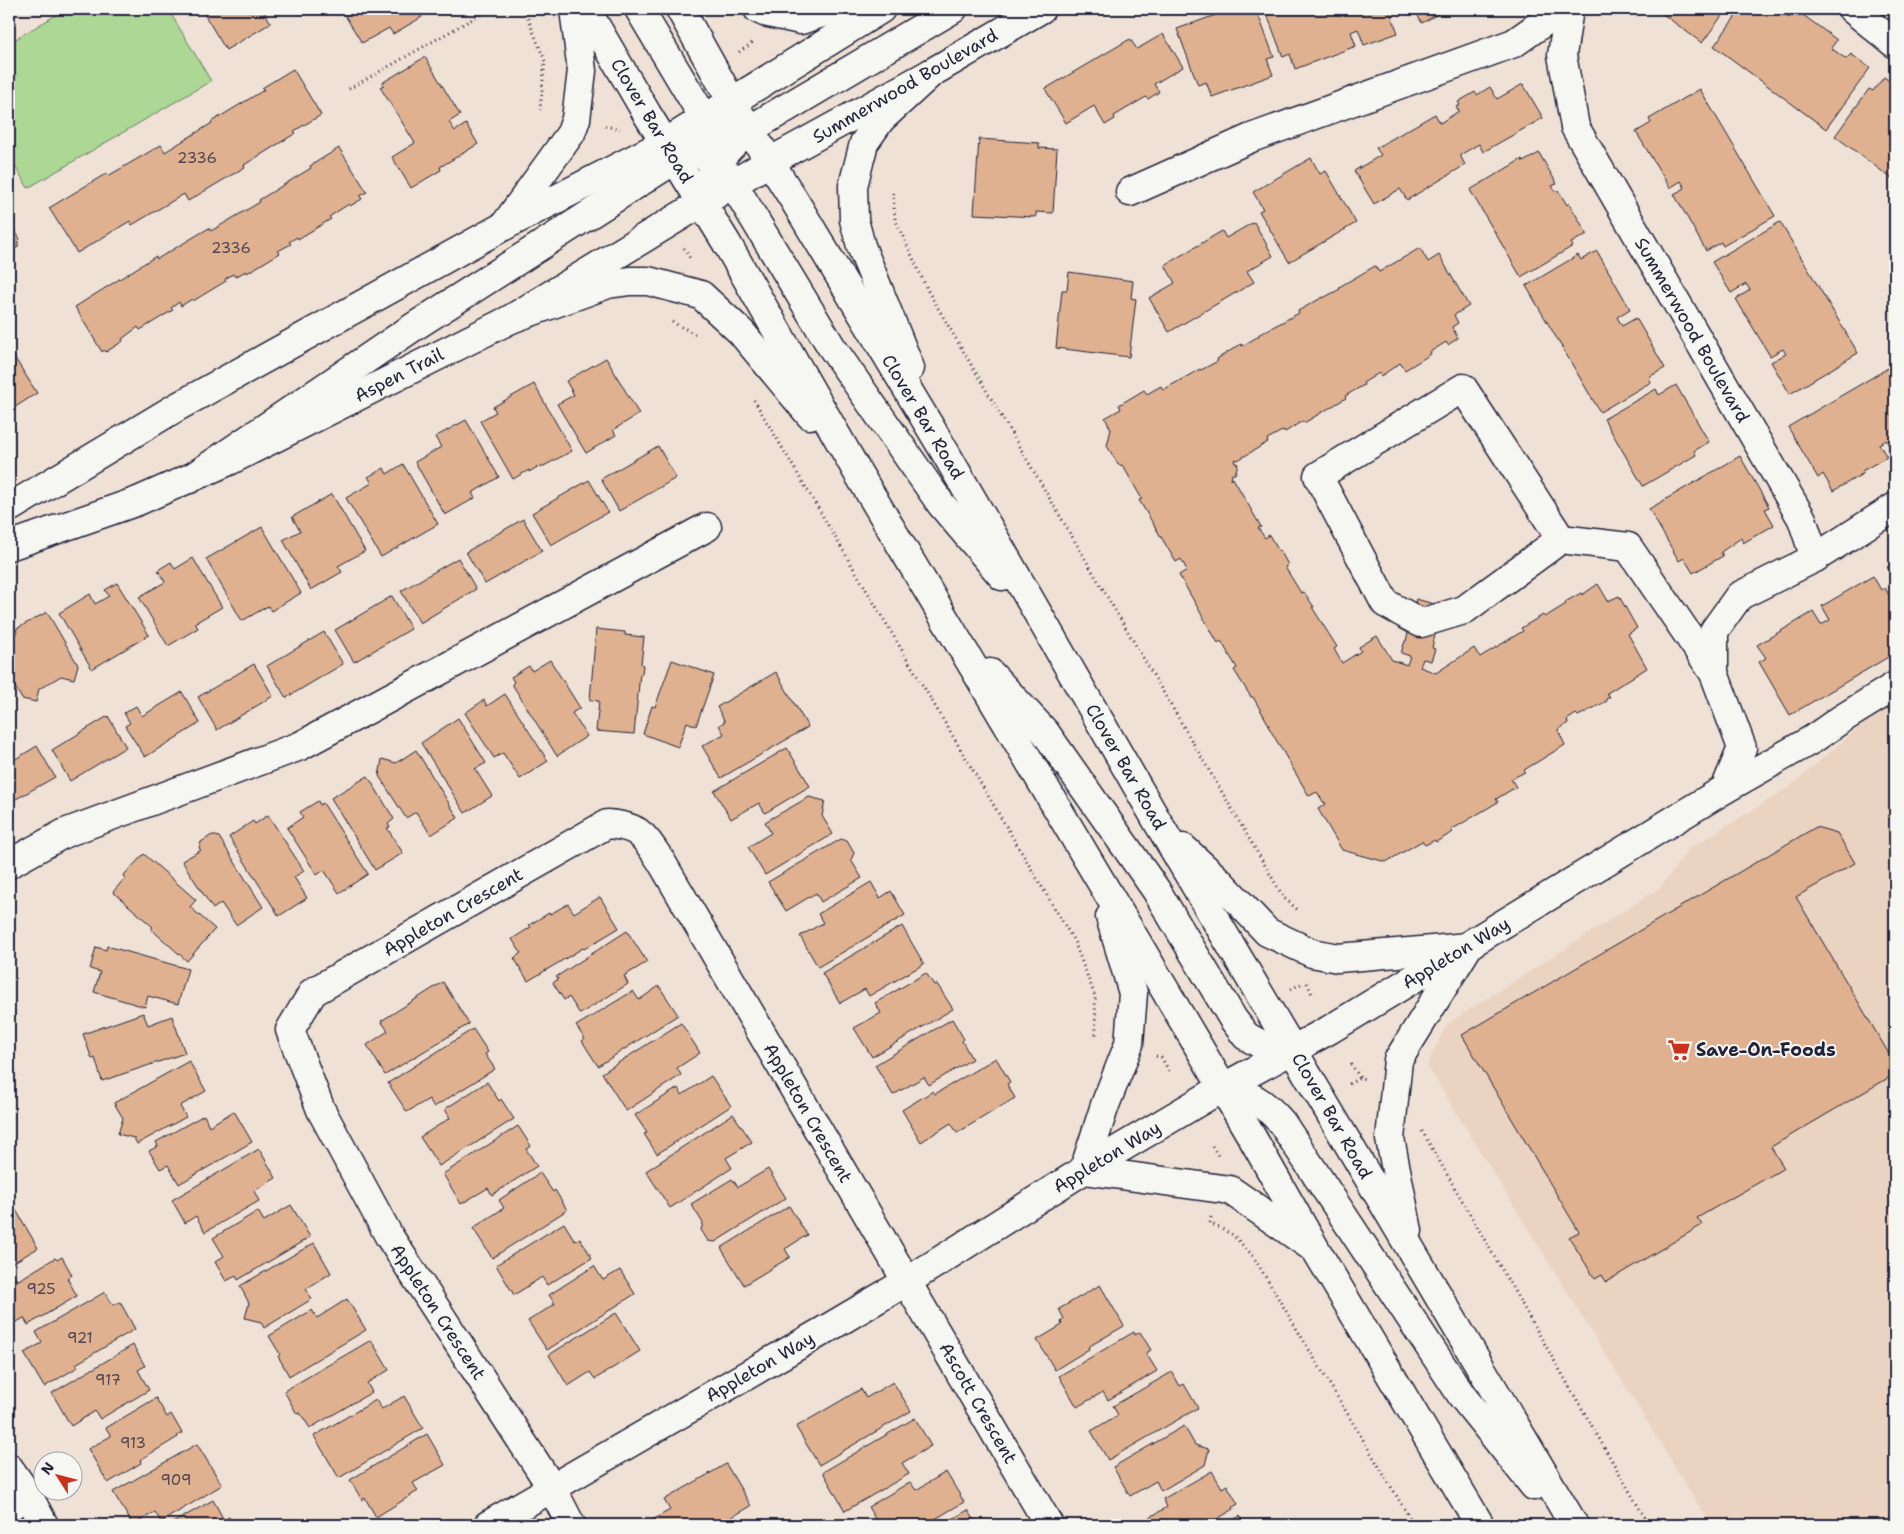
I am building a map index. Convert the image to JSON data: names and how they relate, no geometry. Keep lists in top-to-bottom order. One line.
{"streets":{"main road":["Summerwood Boulevard","Clover Bar Road","Aspen Trail","Appleton Crescent","Appleton Way","Ascott Crescent"]},"crossings":[["Summerwood Boulevard","Clover Bar Road"],["Summerwood Boulevard","Aspen Trail"],["Clover Bar Road","Aspen Trail"],["Clover Bar Road","Appleton Way"],["Appleton Crescent","Appleton Way"],["Appleton Crescent","Ascott Crescent"],["Appleton Way","Ascott Crescent"]],"places":{"supermarket":["Save-On-Foods"]},"house_numbers":["2336","2336","925","921","917","913","909"],"north":"top left"}
